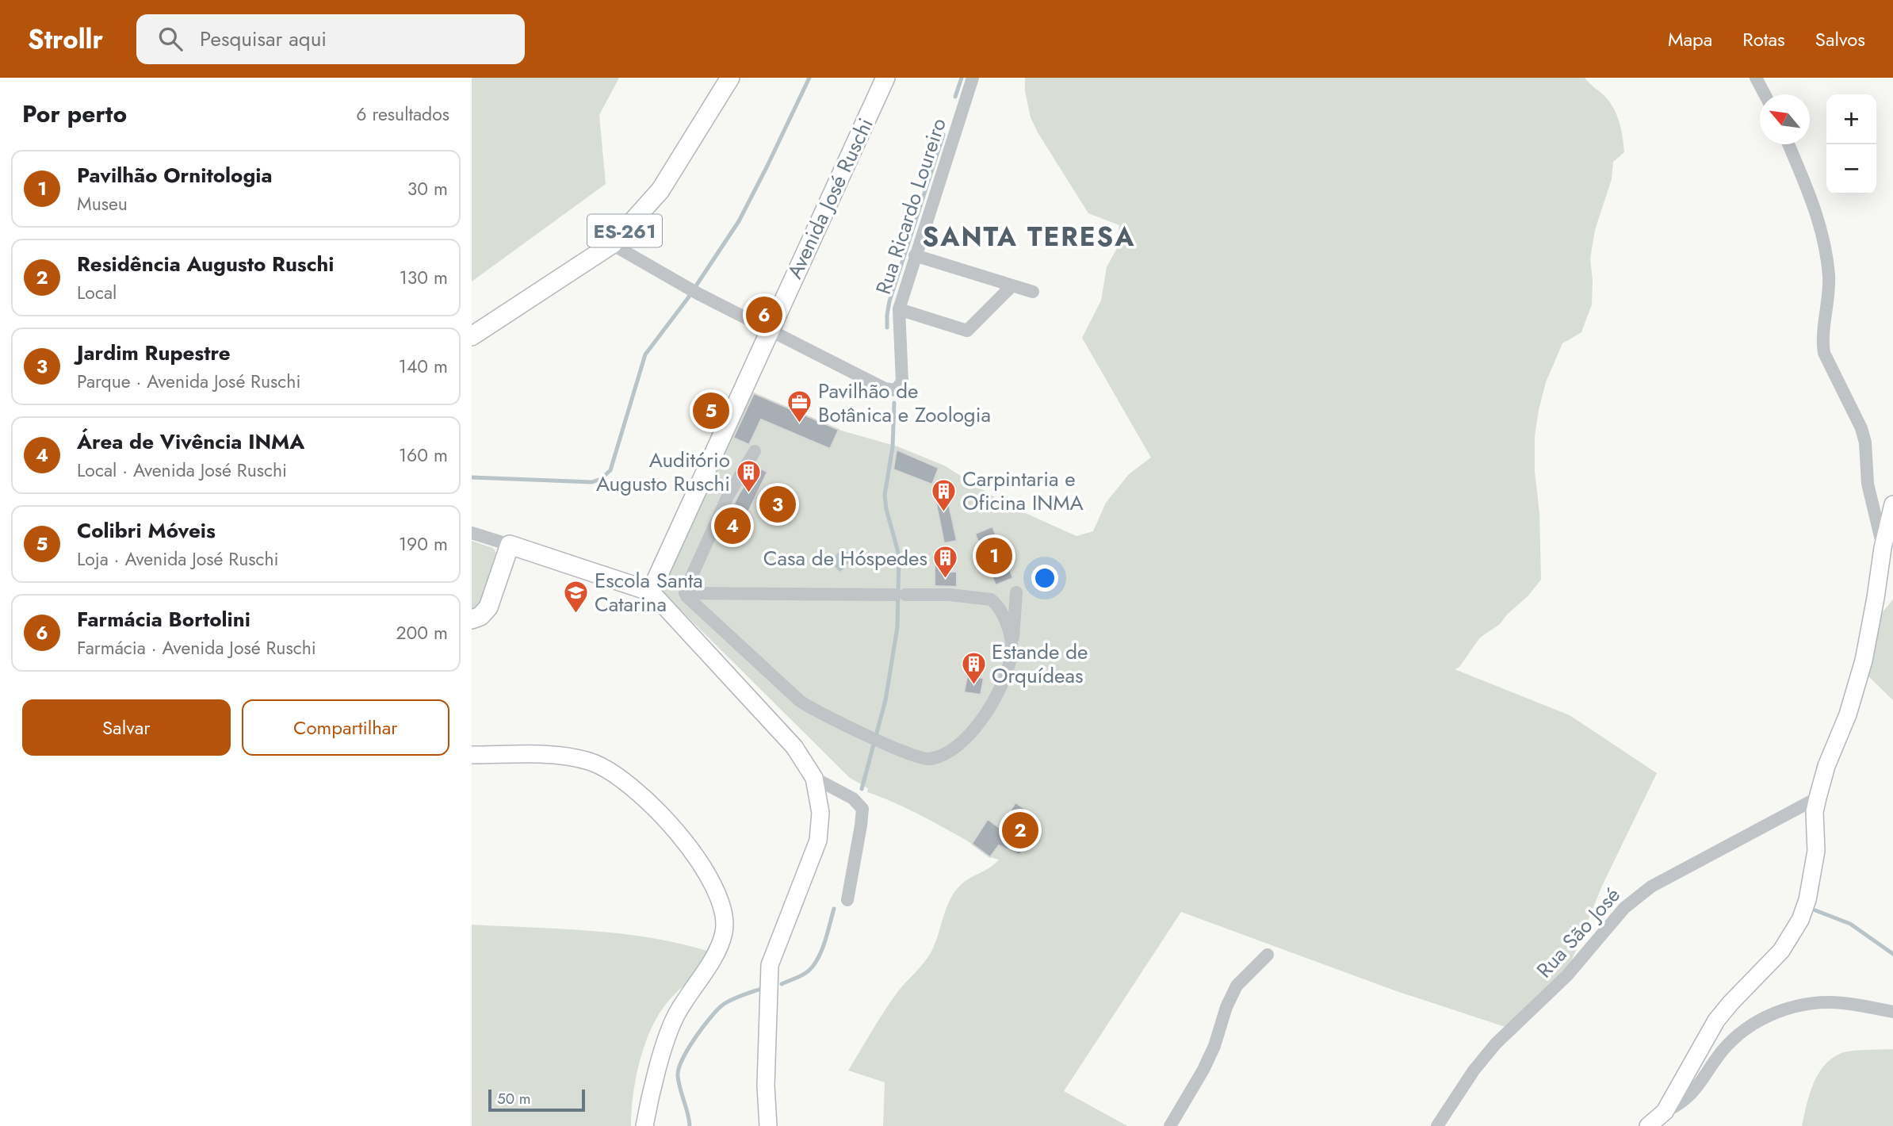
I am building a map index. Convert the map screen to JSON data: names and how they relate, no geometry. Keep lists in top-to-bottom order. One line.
{"streets":{"main road":["Avenida José Ruschi","ES-261"],"street":["Rua Ricardo Loureiro","Rua São José"]},"crossings":[["Avenida José Ruschi","Rua Ricardo Loureiro"]],"districts":["SANTA TERESA"],"places":{"office":["Pavilhão de Botânica e Zoologia"],"building":["Auditório Augusto Ruschi","Carpintaria e Oficina INMA","Casa de Hóspedes","Estande de Orquídeas"],"school or university":["Escola Santa Catarina"]},"scale_bar":"50 m","north":"top left","page":{"header":"Strollr","search":"Pesquisar aqui","nav":["Mapa","Rotas","Salvos"],"heading":["Por perto","6 resultados"],"map_buttons":["+","−"],"list":[{"mark":"1","name":"Pavilhão Ornitologia","note":"Museu","value":"30 m"},{"mark":"2","name":"Residência Augusto Ruschi","note":"Local","value":"130 m"},{"mark":"3","name":"Jardim Rupestre","note":"Parque · Avenida José Ruschi","value":"140 m"},{"mark":"4","name":"Área de Vivência INMA","note":"Local · Avenida José Ruschi","value":"160 m"},{"mark":"5","name":"Colibri Móveis","note":"Loja · Avenida José Ruschi","value":"190 m"},{"mark":"6","name":"Farmácia Bortolini","note":"Farmácia · Avenida José Ruschi","value":"200 m"}],"pins":["6","5","3","4","1","2"],"buttons":["Salvar","Compartilhar"],"scale":"50 m"}}
